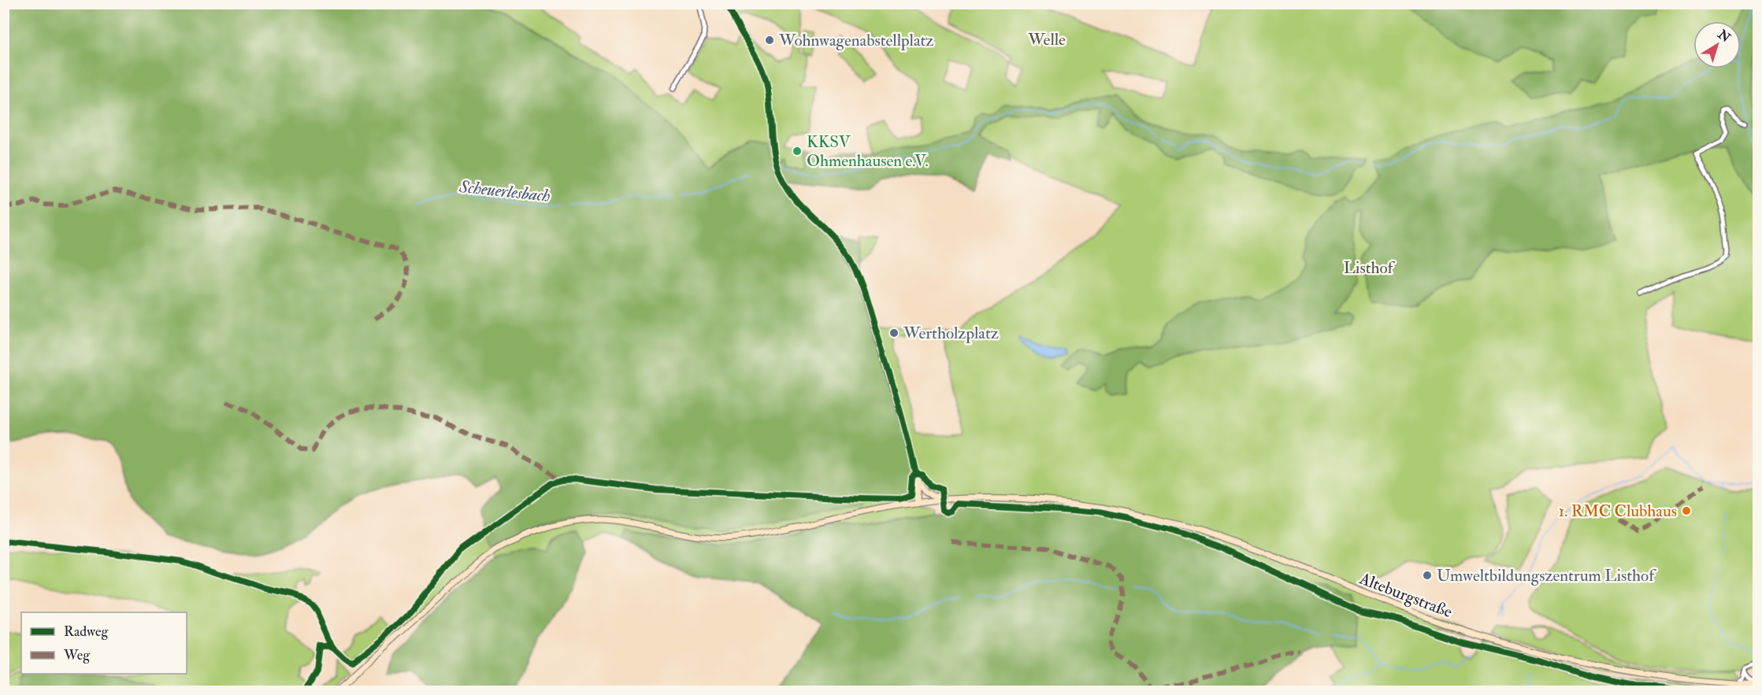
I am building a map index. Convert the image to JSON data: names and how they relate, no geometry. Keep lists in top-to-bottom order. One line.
{"streets":{"main road":["Alteburgstraße"]},"water":["Scheuerlesbach"],"parks":["Welle","Listhof"],"places":["Wohnwagenabstellplatz","KKSV Ohmenhausen e.V.","Wertholzplatz","1. RMC Clubhaus","Umweltbildungszentrum Listhof"],"legend":["Radweg","Weg"],"north":"top right"}
